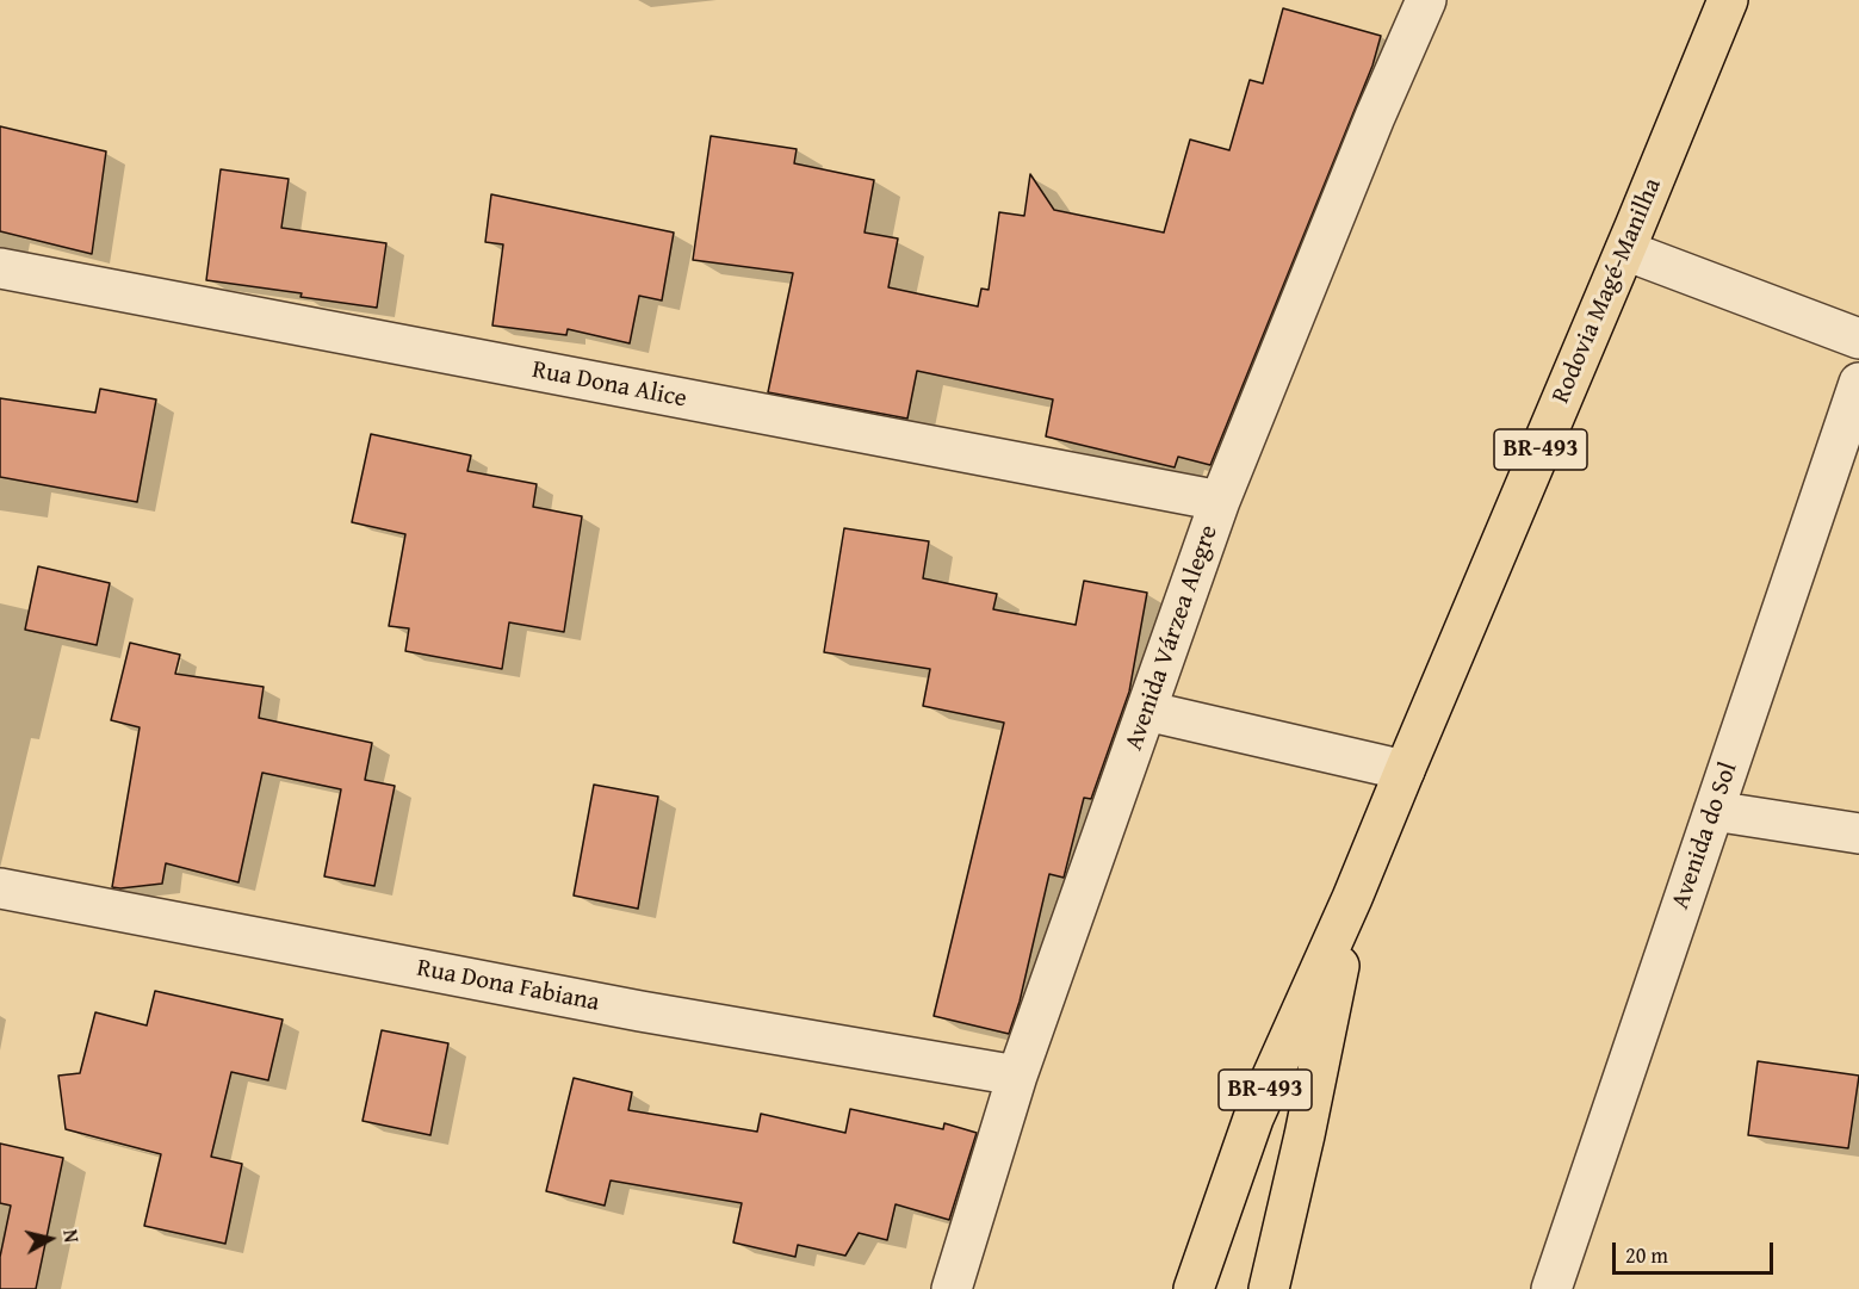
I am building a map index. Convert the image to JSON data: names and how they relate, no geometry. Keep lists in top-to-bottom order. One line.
{"streets":{"highway":["Rodovia Magé-Manilha","BR-493"],"street":["Rua Dona Alice","Avenida Várzea Alegre","Avenida do Sol","Rua Dona Fabiana"]},"crossings":[["Rua Dona Alice","Avenida Várzea Alegre"],["Avenida Várzea Alegre","Rua Dona Fabiana"]],"scale_bar":"20 m","north":"right"}
